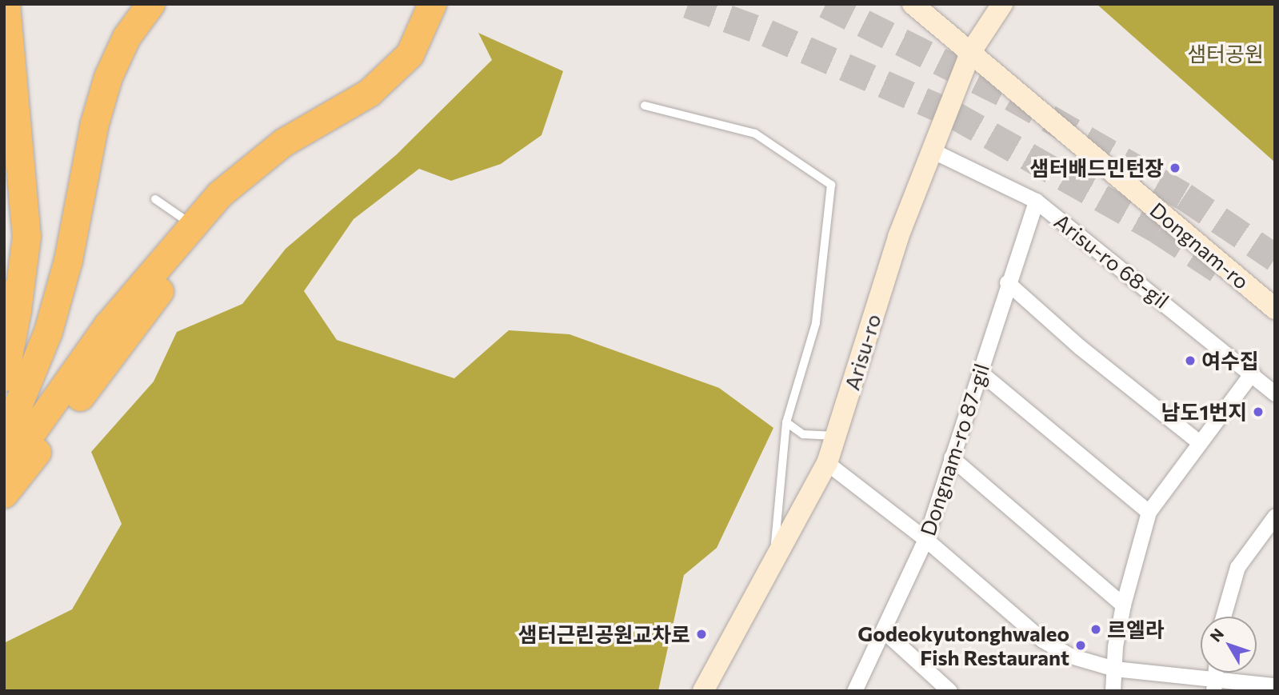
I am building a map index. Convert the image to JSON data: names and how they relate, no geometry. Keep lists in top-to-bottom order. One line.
{"streets":{"main road":["Dongnam-ro","Arisu-ro"],"street":["Arisu-ro 68-gil","Dongnam-ro 87-gil"]},"crossings":[["Dongnam-ro","Arisu-ro"],["Arisu-ro 68-gil","Arisu-ro"],["Arisu-ro 68-gil","Dongnam-ro 87-gil"]],"parks":["샘터공원"],"places":["샘터배드민턴장","여수집","남도1번지","르엘라","샘터근린공원교차로","Godeokyutonghwaleo Fish Restaurant"],"north":"top left"}
